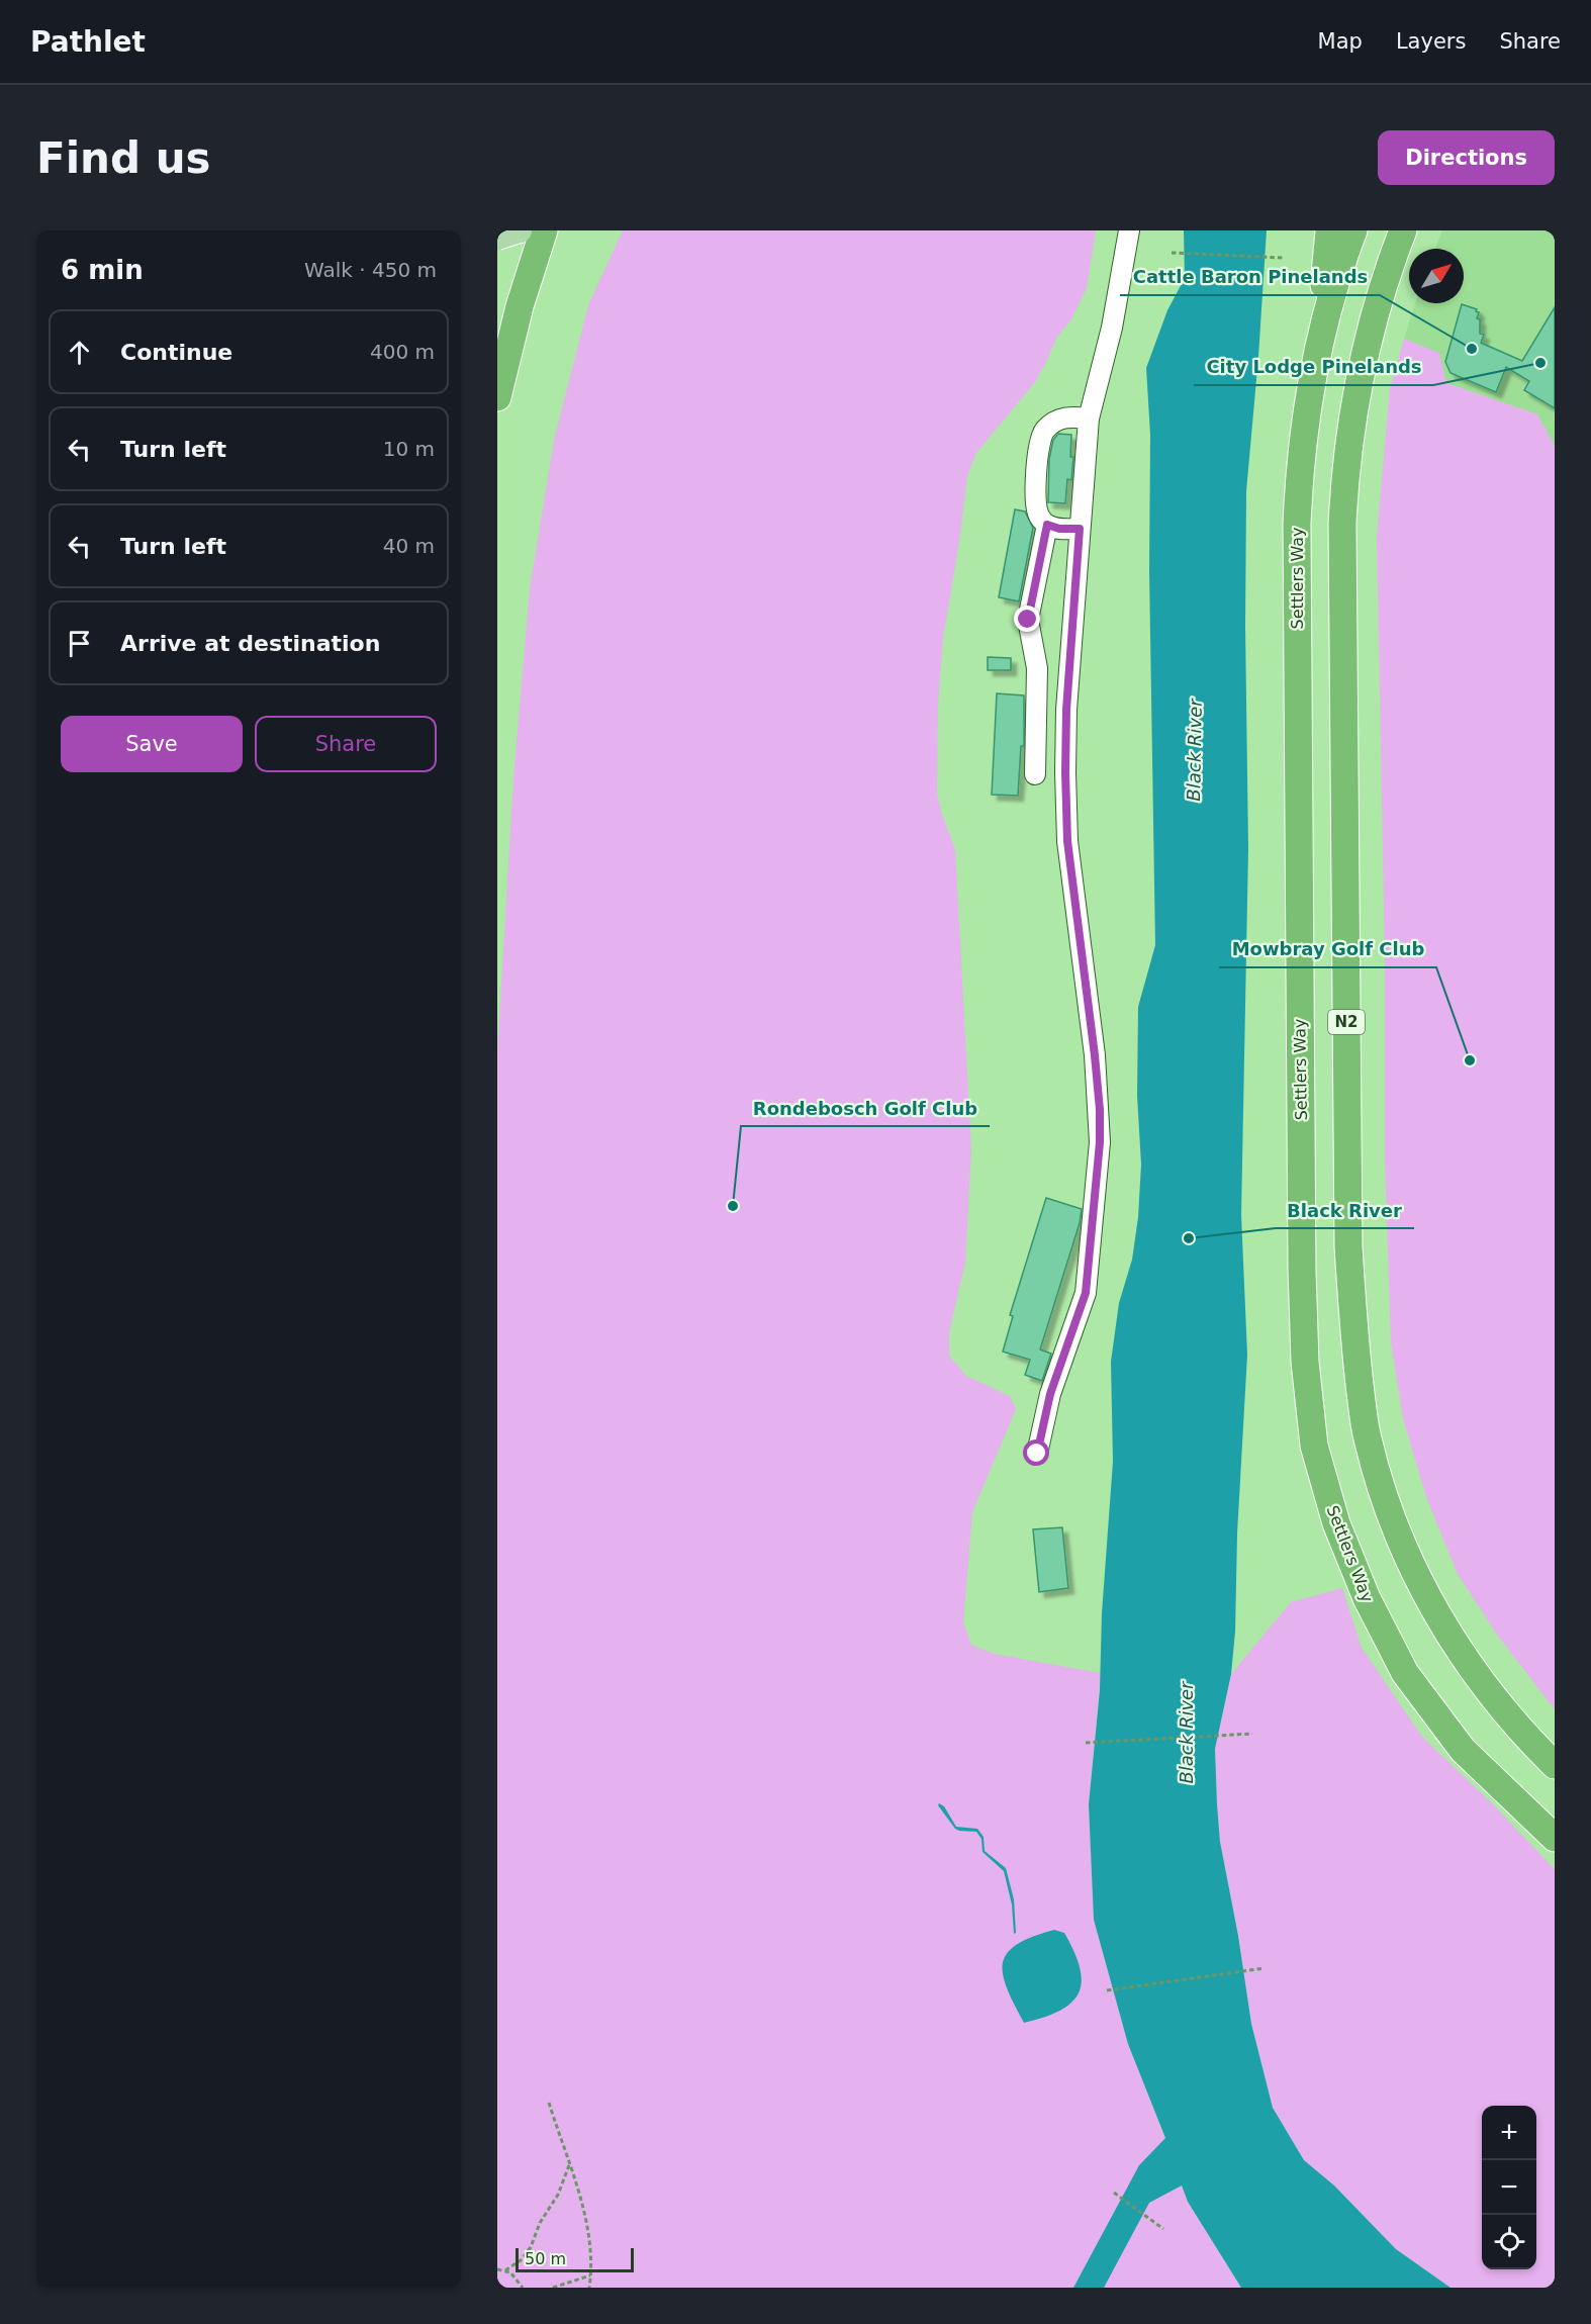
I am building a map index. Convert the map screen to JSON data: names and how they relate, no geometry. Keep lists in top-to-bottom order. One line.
{"streets":{"highway":["Settlers Way","N2"]},"water":["Black River"],"places":["Cattle Baron Pinelands","City Lodge Pinelands","Mowbray Golf Club","Rondebosch Golf Club","Black River"],"scale_bar":"50 m","north":"top right","page":{"header":"Pathlet","nav":["Map","Layers","Share"],"buttons":["Directions",["Save","Share"]],"title":"Find us","heading":["6 min","Walk · 450 m"],"list":[["Continue","400 m"],["Turn left","10 m"],["Turn left","40 m"],"Arrive at destination"],"map_buttons":["+","−"],"scale":"50 m"}}
